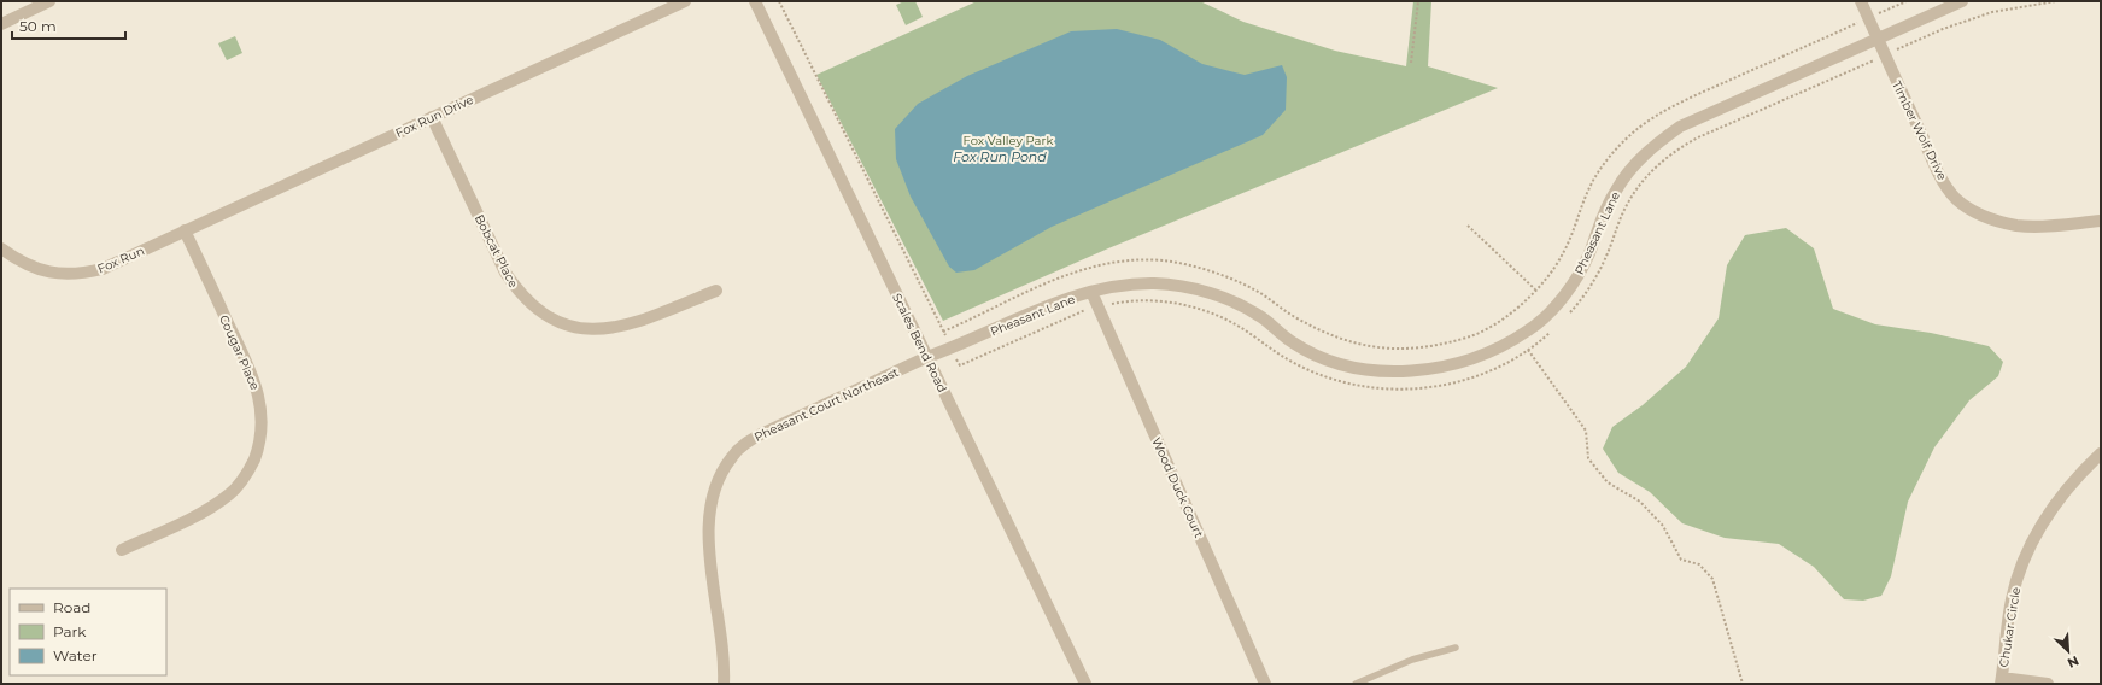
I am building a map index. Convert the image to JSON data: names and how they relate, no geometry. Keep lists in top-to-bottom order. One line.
{"streets":{"street":["Fox Run Drive","Timber Wolf Drive","Pheasant Lane","Bobcat Place","Fox Run","Scales Bend Road","Cougar Place","Pheasant Court Northeast","Wood Duck Court","Chukar Circle"]},"crossings":[["Fox Run Drive","Bobcat Place"],["Fox Run Drive","Fox Run"],["Fox Run Drive","Cougar Place"],["Timber Wolf Drive","Pheasant Lane"],["Pheasant Lane","Scales Bend Road"],["Pheasant Lane","Pheasant Court Northeast"],["Pheasant Lane","Wood Duck Court"],["Fox Run","Cougar Place"],["Scales Bend Road","Pheasant Court Northeast"]],"water":["Fox Run Pond"],"parks":["Fox Valley Park"],"legend":["Road","Park","Water"],"scale_bar":"50 m","north":"bottom right"}
